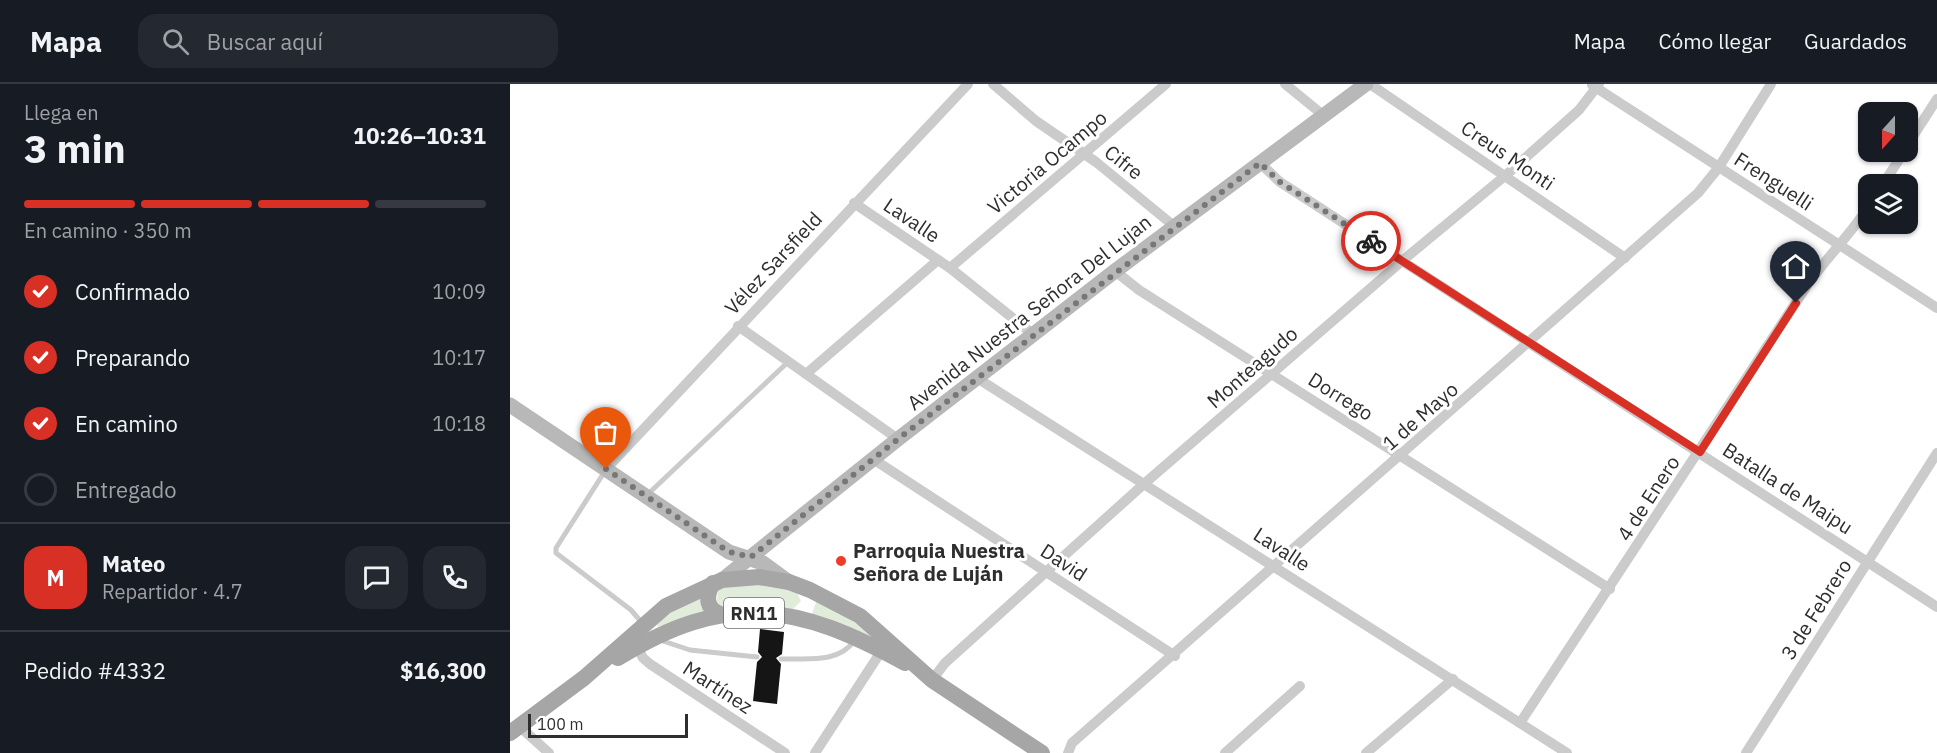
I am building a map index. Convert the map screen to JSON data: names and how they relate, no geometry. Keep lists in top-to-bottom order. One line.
{"streets":{"main road":["RN11"],"street":["Creus Monti","Victoria Ocampo","Cifre","Frenguelli","Lavalle","Vélez Sarsfield","Avenida Nuestra Señora Del Lujan","Monteagudo","Dorrego","1 de Mayo","Batalla de Maipu","4 de Enero","David","3 de Febrero","Martínez"]},"crossings":[["Creus Monti","Avenida Nuestra Señora Del Lujan"],["Creus Monti","Monteagudo"],["Creus Monti","1 de Mayo"],["Victoria Ocampo","Cifre"],["Victoria Ocampo","Lavalle"],["Cifre","Avenida Nuestra Señora Del Lujan"],["Frenguelli","Monteagudo"],["Frenguelli","1 de Mayo"],["Frenguelli","4 de Enero"],["Lavalle","Vélez Sarsfield"],["Lavalle","Avenida Nuestra Señora Del Lujan"],["Lavalle","Monteagudo"],["Lavalle","1 de Mayo"],["Lavalle","4 de Enero"],["Avenida Nuestra Señora Del Lujan","Dorrego"],["Avenida Nuestra Señora Del Lujan","Batalla de Maipu"],["Avenida Nuestra Señora Del Lujan","David"],["Avenida Nuestra Señora Del Lujan","RN11"],["Monteagudo","Dorrego"],["Monteagudo","Batalla de Maipu"],["Monteagudo","David"],["Monteagudo","RN11"],["Dorrego","1 de Mayo"],["Dorrego","4 de Enero"],["1 de Mayo","Batalla de Maipu"],["1 de Mayo","David"],["Batalla de Maipu","4 de Enero"],["Batalla de Maipu","3 de Febrero"],["RN11","Martínez"]],"places":["Parroquia Nuestra Señora de Luján"],"scale_bar":"100 m","north":"bottom","page":{"header":"Mapa","search":"Buscar aquí","nav":["Mapa","Cómo llegar","Guardados"],"heading":["3 min","Llega en","10:26–10:31"],"panel":["Mateo","Repartidor · 4.7","Pedido #4332","$16,300"],"bar":"En camino · 350 m","list":[["Confirmado","10:09"],["Preparando","10:17"],["En camino","10:18"],"Entregado"],"round":"M","scale":"100 m"}}
